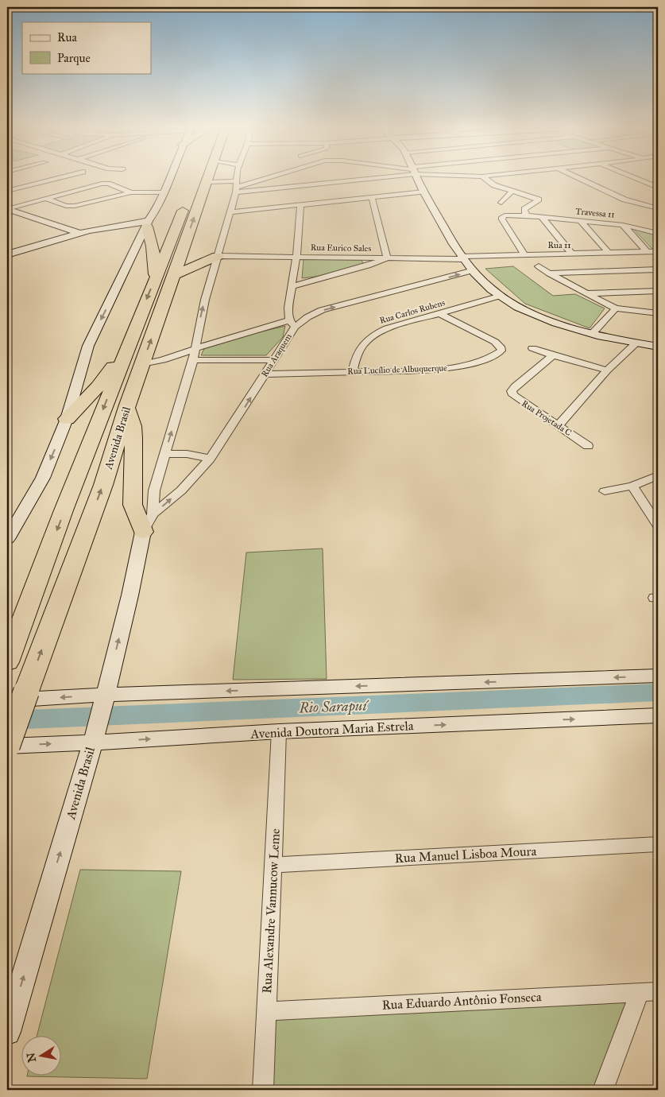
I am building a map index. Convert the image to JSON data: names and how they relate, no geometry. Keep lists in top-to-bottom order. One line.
{"streets":{"highway":["Avenida Brasil"],"street":["Travessa 11","Rua 11","Rua Eurico Sales","Rua Carlos Rubens","Rua Araquem","Rua Lucílio de Albuquerque","Rua Projetada C","Avenida Doutora Maria Estrela","Rua Manuel Lisboa Moura","Rua Alexandre Vannucow Leme","Rua Eduardo Antônio Fonseca"]},"crossings":[["Travessa 11","Rua 11"],["Rua 11","Rua Eurico Sales"],["Rua Carlos Rubens","Rua Lucílio de Albuquerque"],["Rua Araquem","Rua Lucílio de Albuquerque"],["Rua Araquem","Avenida Brasil"],["Avenida Brasil","Avenida Doutora Maria Estrela"],["Avenida Doutora Maria Estrela","Rua Alexandre Vannucow Leme"],["Rua Manuel Lisboa Moura","Rua Alexandre Vannucow Leme"],["Rua Alexandre Vannucow Leme","Rua Eduardo Antônio Fonseca"]],"water":["Rio Sarapuí"],"legend":["Rua","Parque"],"north":"left"}
